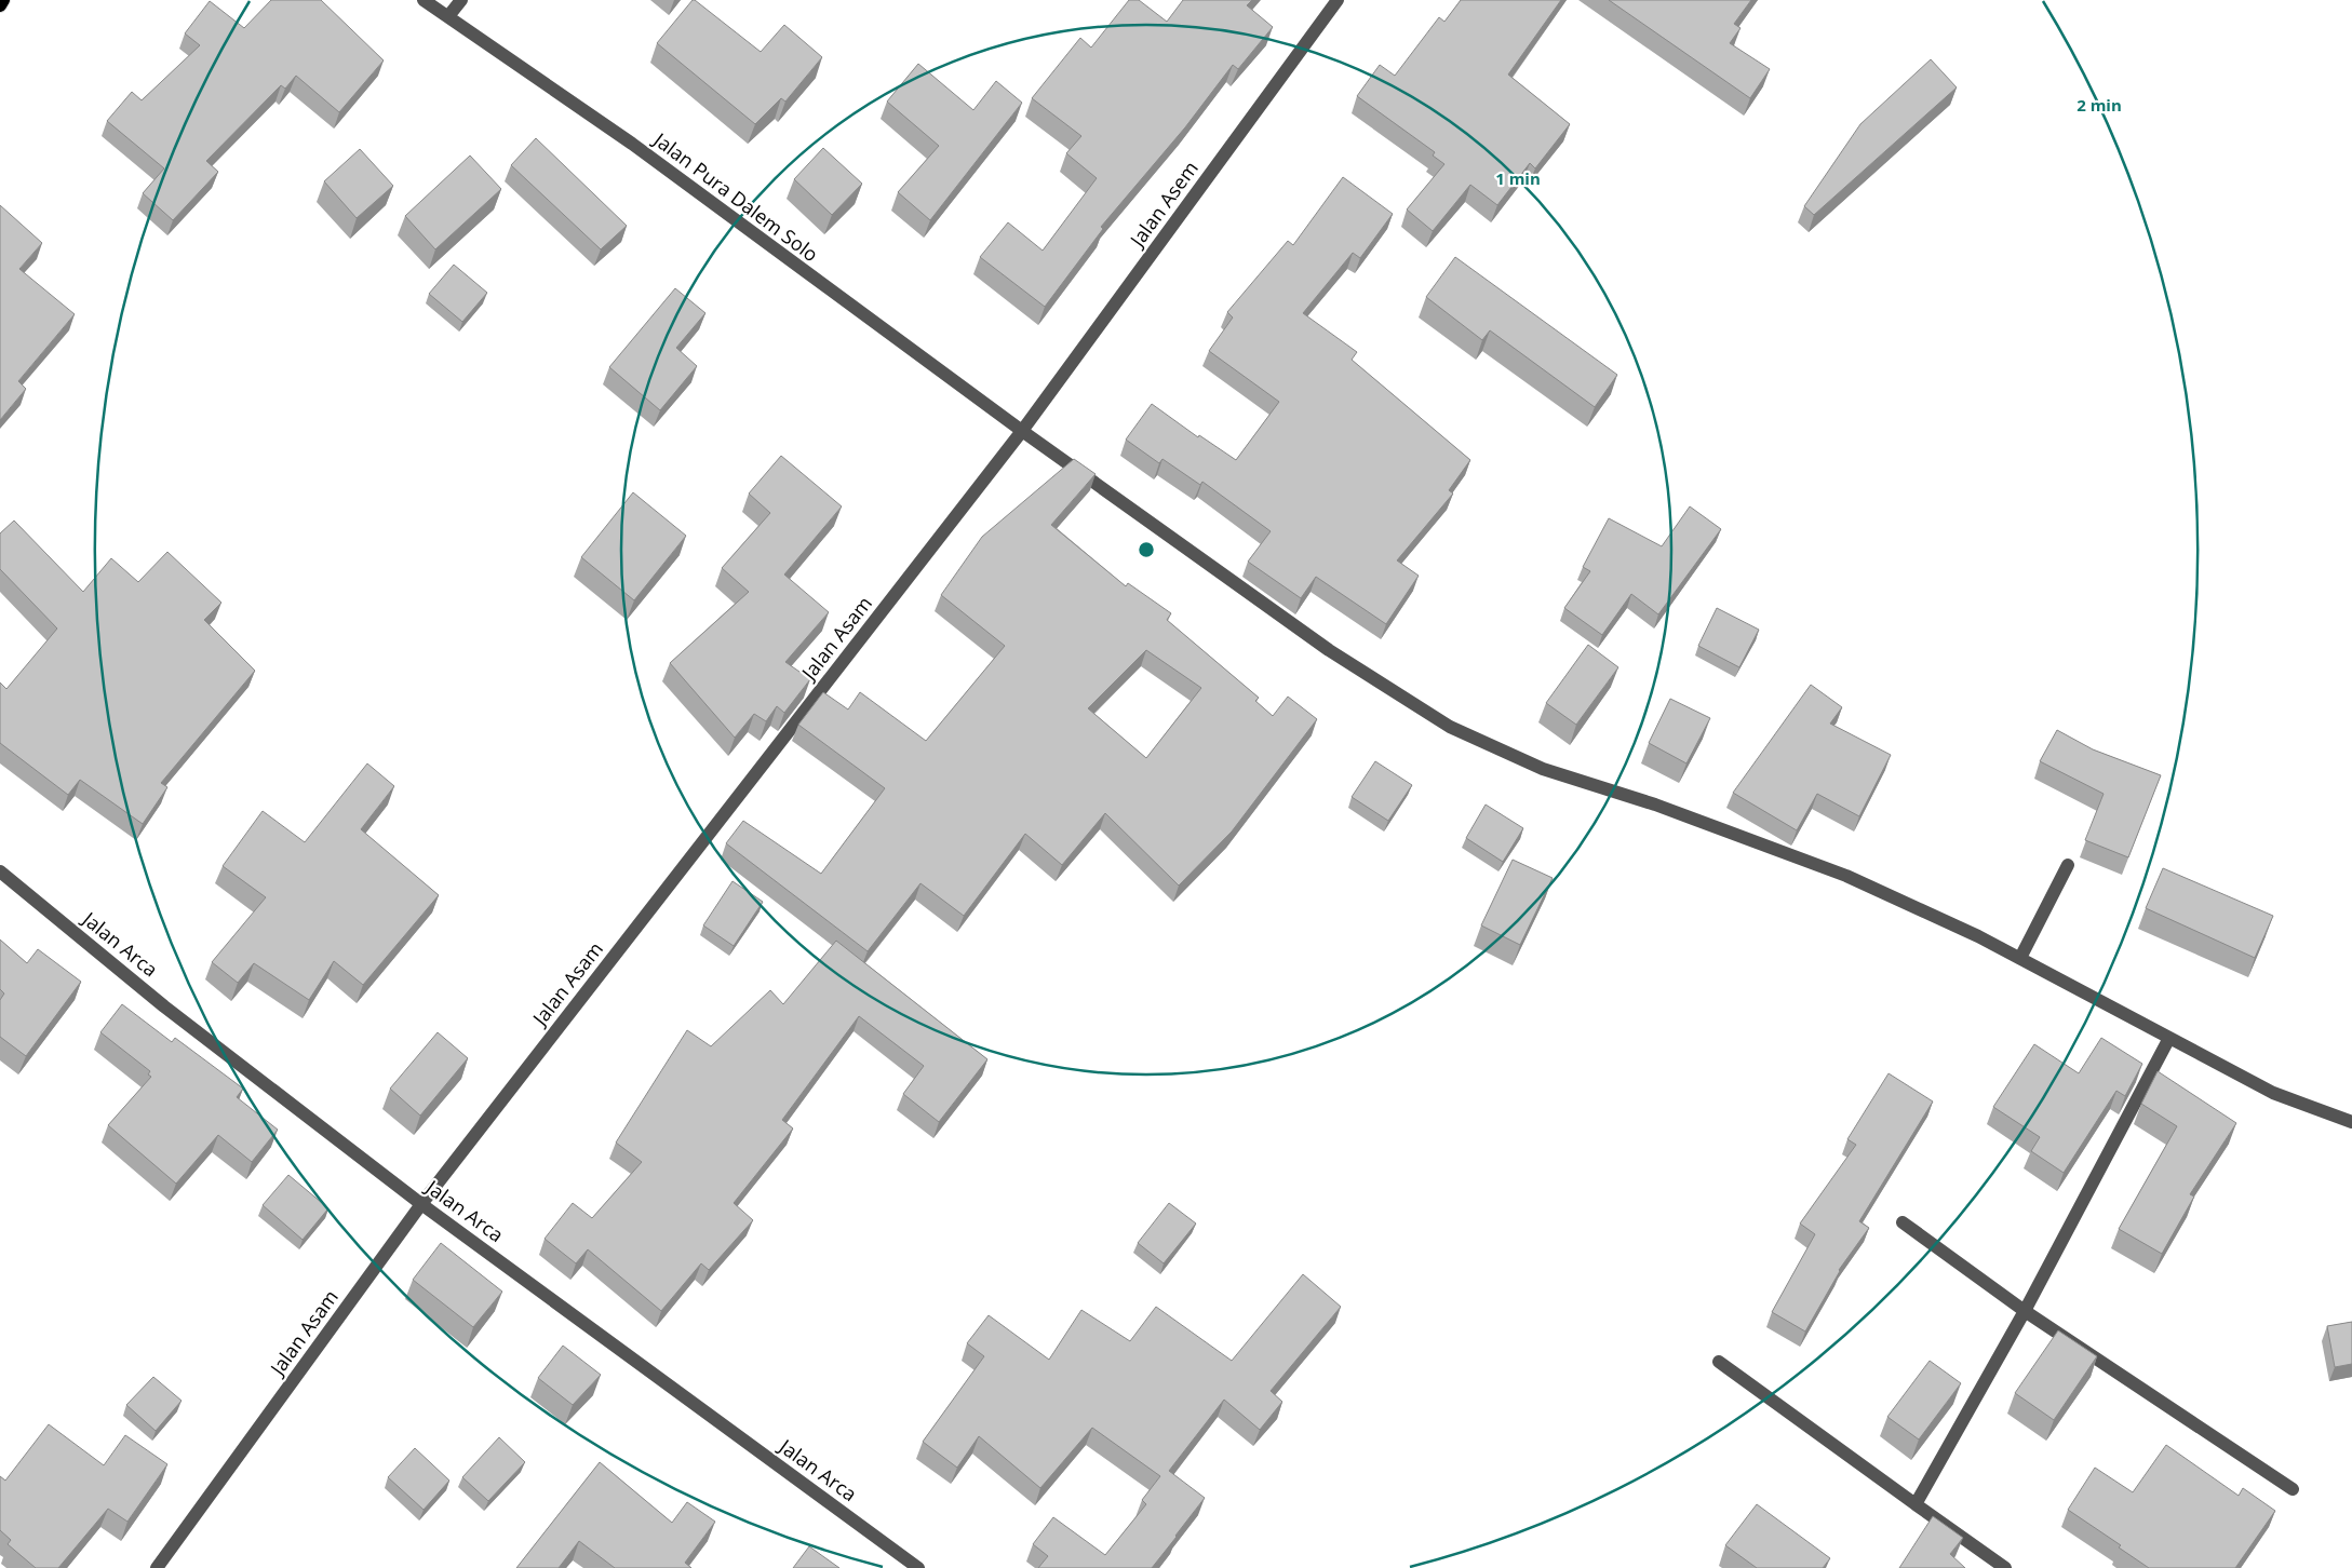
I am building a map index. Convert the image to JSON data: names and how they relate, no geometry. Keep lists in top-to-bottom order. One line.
{"streets":{"street":["Jalan Pura Dalem Solo","Jalan Asem","Jalan Asam","Jalan Arca"]},"crossings":[["Jalan Pura Dalem Solo","Jalan Asem"],["Jalan Pura Dalem Solo","Jalan Asam"],["Jalan Asem","Jalan Asam"],["Jalan Asam","Jalan Arca"]],"rings":["2 min","1 min"]}
